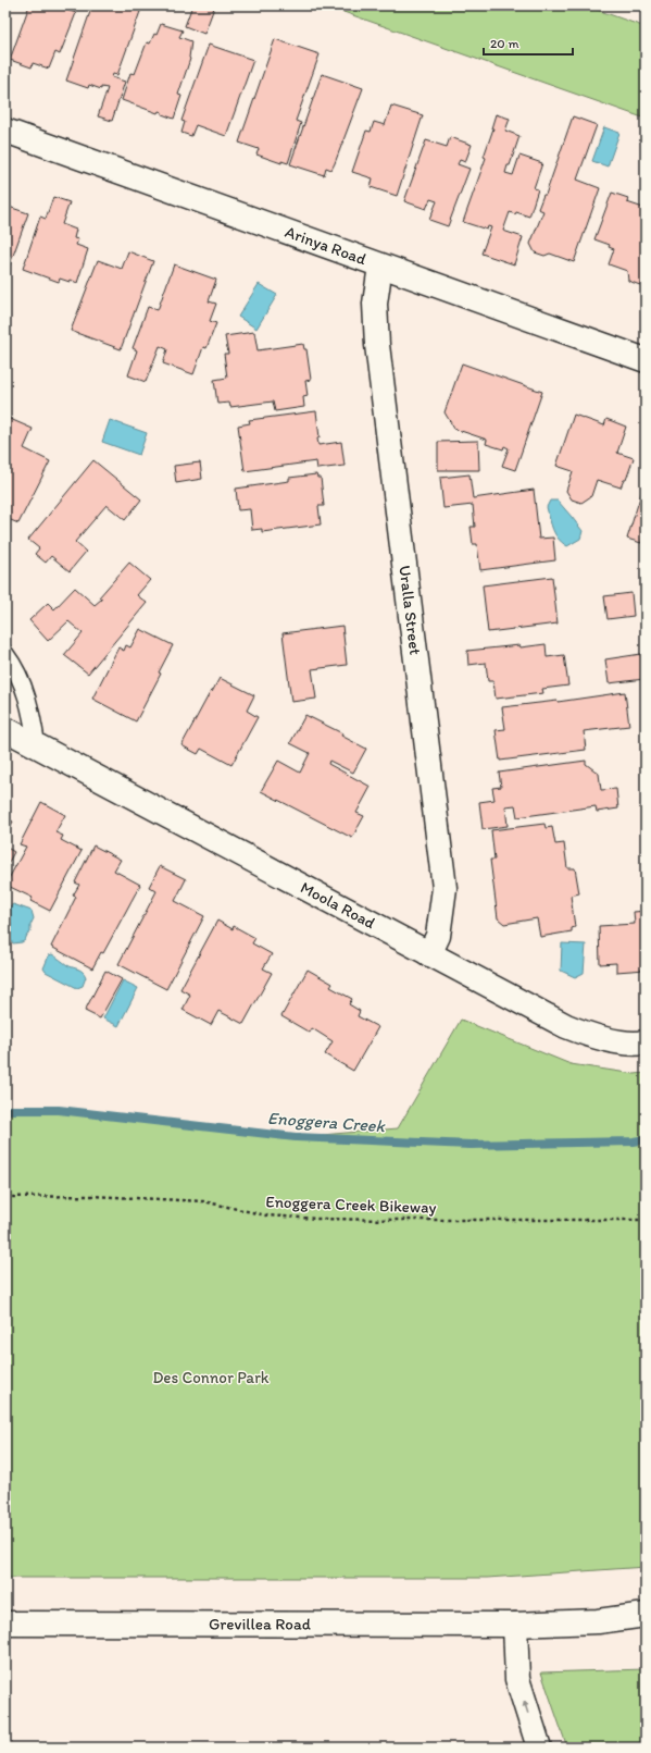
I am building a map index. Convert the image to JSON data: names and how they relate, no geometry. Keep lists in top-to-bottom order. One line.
{"streets":{"street":["Arinya Road","Uralla Street","Moola Road","Grevillea Road"],"path":["Enoggera Creek Bikeway"]},"crossings":[["Arinya Road","Uralla Street"],["Uralla Street","Moola Road"]],"water":["Enoggera Creek"],"parks":["Des Connor Park"],"scale_bar":"20 m"}
